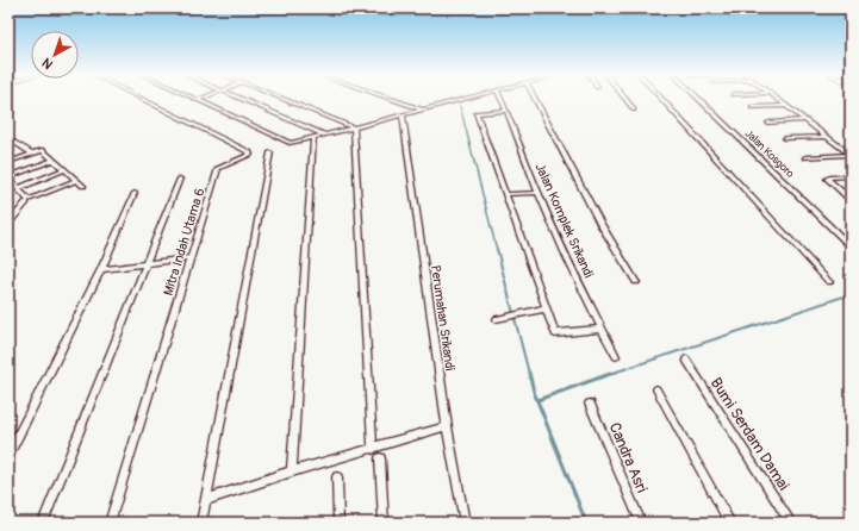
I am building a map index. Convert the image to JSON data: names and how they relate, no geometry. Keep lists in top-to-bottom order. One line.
{"streets":{"street":["Jalan Kosgoro","Jalan Komplek Srikandi","Mitra Indah Utama 6","Perumahan Srikandi","Bumi Serdam Damai","Candra Asri"]},"north":"bottom left"}
